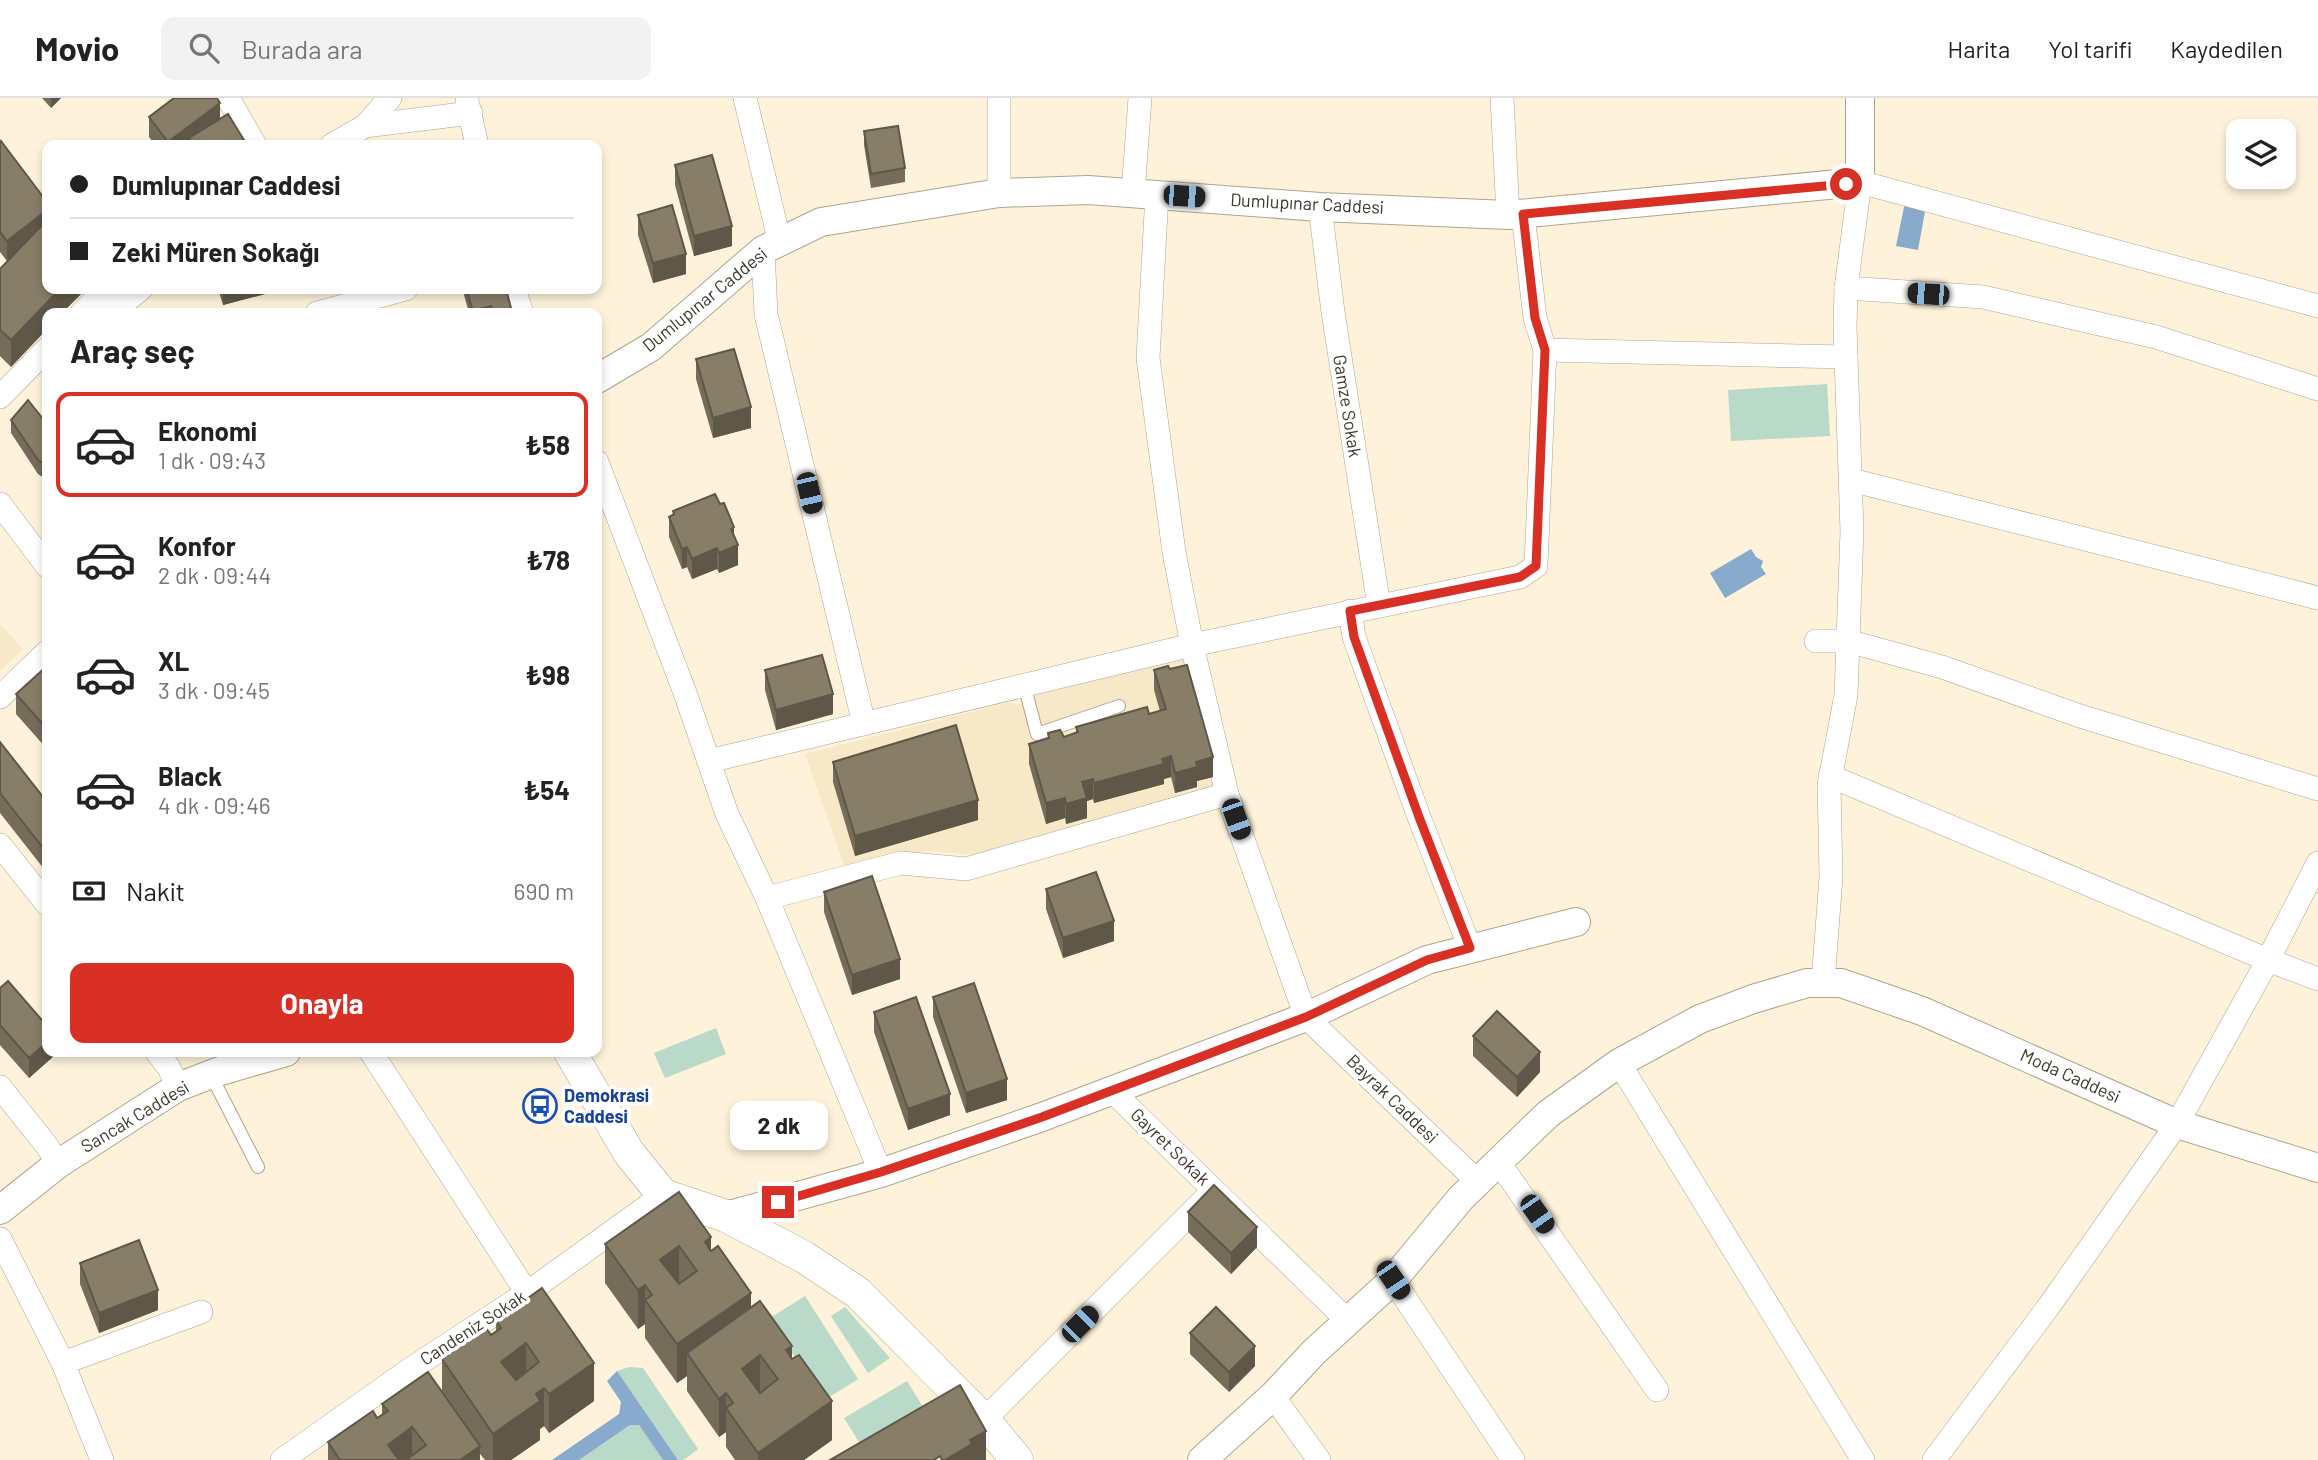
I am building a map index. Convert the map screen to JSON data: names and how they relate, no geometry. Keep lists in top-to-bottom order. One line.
{"streets":{"street":["Dumlupınar Caddesi","Gamze Sokak","Moda Caddesi","Bayrak Caddesi","Sancak Caddesi","Gayret Sokak","Candeniz Sokak"]},"crossings":[["Dumlupınar Caddesi","Gamze Sokak"]],"places":{"bus stop":["Demokrasi Caddesi"]},"page":{"header":"Movio","search":"Burada ara","nav":["Harita","Yol tarifi","Kaydedilen"],"banner":["Dumlupınar Caddesi","Zeki Müren Sokağı"],"heading":"Araç seç","list":[{"name":"Ekonomi","note":"1 dk · 09:43","value":"₺58"},{"name":"Konfor","note":"2 dk · 09:44","value":"₺78"},{"name":"XL","note":"3 dk · 09:45","value":"₺98"},{"name":"Black","note":"4 dk · 09:46","value":"₺54"}],"pay":["Nakit","690 m"],"buttons":"Onayla","bubble":"2 dk"}}
